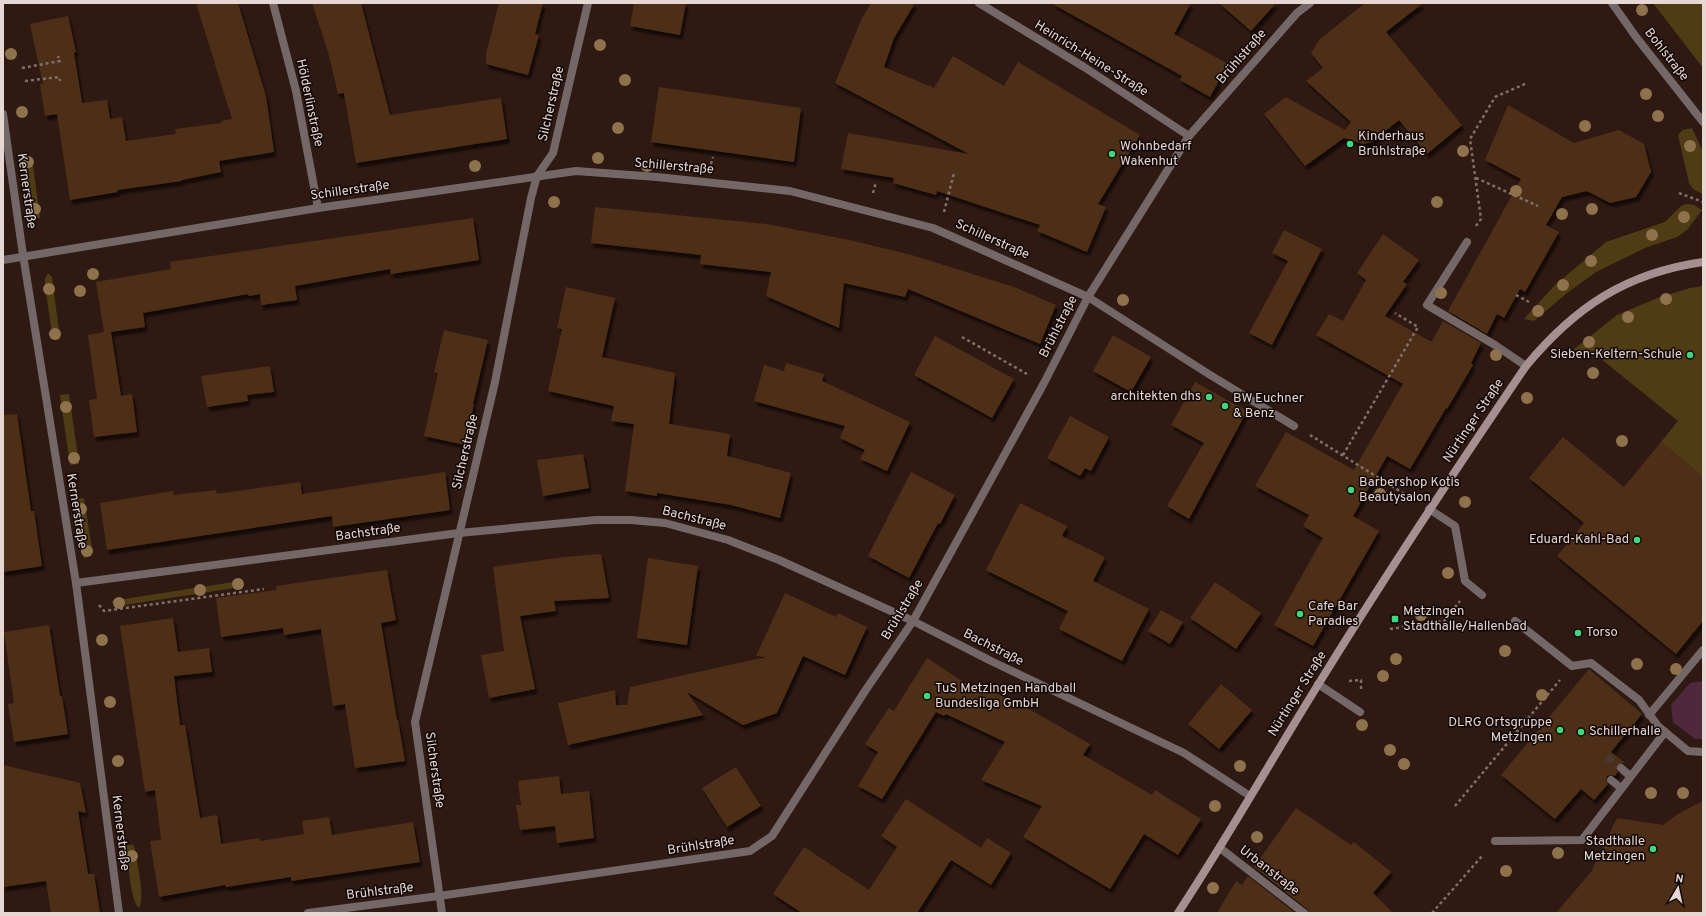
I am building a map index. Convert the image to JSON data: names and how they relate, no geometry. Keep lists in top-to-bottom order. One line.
{"streets":{"main road":["Nürtinger Straße"],"street":["Bohlstraße","Brühlstraße","Heinrich-Heine-Straße","Hölderlinstraße","Silcherstraße","Schillerstraße","Kernerstraße","Bachstraße","Urbanstraße"]},"crossings":[["Brühlstraße","Heinrich-Heine-Straße"],["Brühlstraße","Silcherstraße"],["Brühlstraße","Schillerstraße"],["Brühlstraße","Bachstraße"],["Hölderlinstraße","Schillerstraße"],["Silcherstraße","Schillerstraße"],["Silcherstraße","Bachstraße"],["Schillerstraße","Kernerstraße"],["Kernerstraße","Bachstraße"],["Nürtinger Straße","Bachstraße"],["Nürtinger Straße","Urbanstraße"]],"places":{"other":["Kinderhaus Brühlstraße","Wohnbedarf Wakenhut","Sieben-Keltern-Schule","architekten dhs","BW Euchner & Benz","Barbershop Kotis Beautysalon","Eduard-Kahl-Bad","Cafe Bar Paradies","Torso","TuS Metzingen Handball Bundesliga GmbH","DLRG Ortsgruppe Metzingen","Schillerhalle","Stadthalle Metzingen"],"transit":["Metzingen Stadthalle/Hallenbad"]},"north":"top"}
